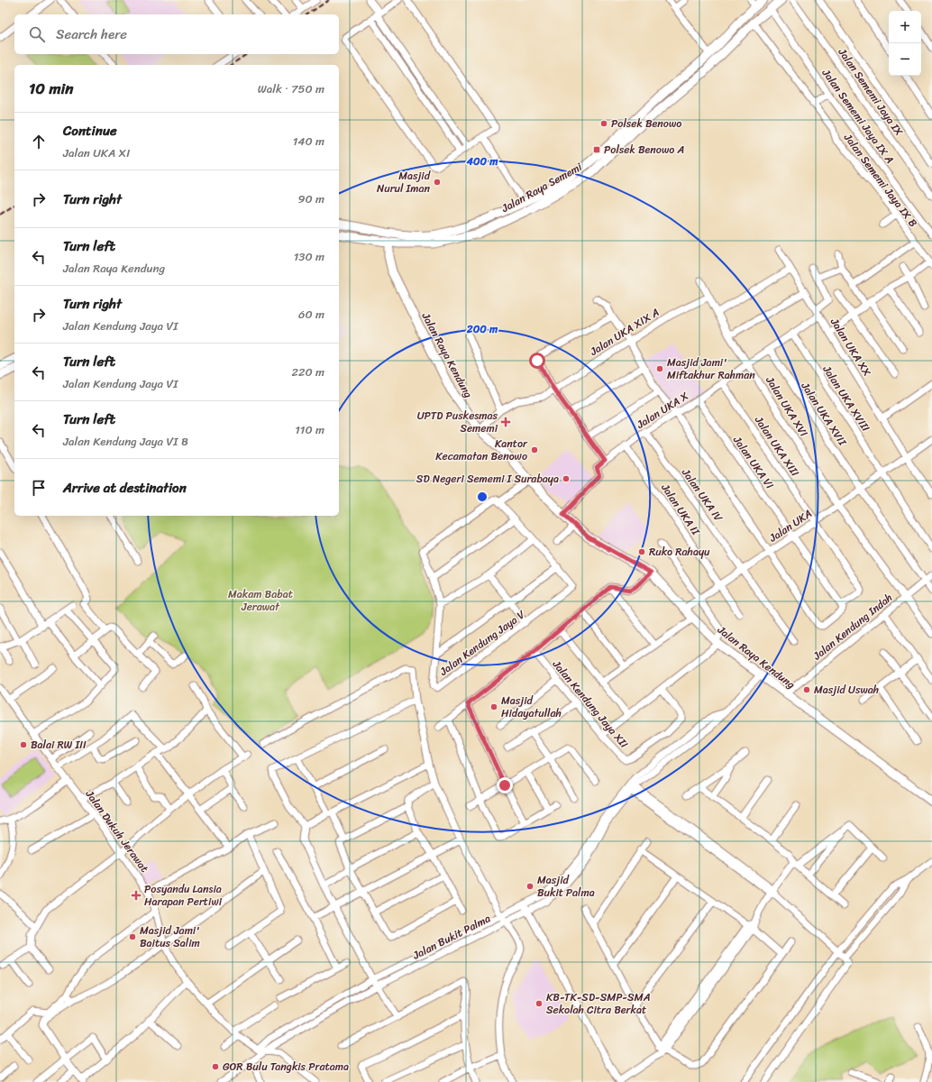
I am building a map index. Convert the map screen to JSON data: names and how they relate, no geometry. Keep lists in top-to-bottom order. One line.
{"streets":{"main road":["Jalan Raya Sememi","Jalan Raya Kendung"],"street":["Jalan Sememi Jaya IX","Jalan Sememi Jaya IX A","Jalan Sememi Jaya IX B","Jalan UKA XIX A","Jalan UKA XX","Jalan UKA XVIII","Jalan UKA XVI","Jalan UKA X","Jalan UKA XVII","Jalan UKA XIII","Jalan UKA VI","Jalan UKA IV","Jalan UKA II","Jalan UKA","Jalan Kendung Indah","Jalan Kendung Jaya V","Jalan Kendung Jaya XII","Jalan Dukuh Jerawat","Jalan Bukit Palma"]},"crossings":[["Jalan Sememi Jaya IX A","Jalan Raya Sememi"],["Jalan Sememi Jaya IX B","Jalan Raya Sememi"],["Jalan Raya Sememi","Jalan Raya Kendung"],["Jalan UKA XIX A","Jalan Raya Kendung"],["Jalan UKA XIX A","Jalan UKA XVI"],["Jalan UKA XX","Jalan UKA X"],["Jalan UKA XX","Jalan UKA"],["Jalan Raya Kendung","Jalan UKA"],["Jalan Raya Kendung","Jalan Kendung Indah"],["Jalan UKA XVIII","Jalan UKA X"],["Jalan UKA XVIII","Jalan UKA"],["Jalan UKA XVI","Jalan UKA X"],["Jalan UKA XVI","Jalan UKA"],["Jalan UKA XVI","Jalan Kendung Indah"],["Jalan UKA X","Jalan UKA XVII"],["Jalan UKA X","Jalan UKA XIII"],["Jalan UKA X","Jalan UKA VI"],["Jalan UKA X","Jalan UKA IV"],["Jalan UKA X","Jalan UKA II"],["Jalan UKA XVII","Jalan UKA"],["Jalan UKA XVII","Jalan Kendung Indah"],["Jalan UKA XIII","Jalan UKA VI"],["Jalan UKA XIII","Jalan UKA"],["Jalan UKA VI","Jalan UKA"],["Jalan UKA IV","Jalan UKA"],["Jalan UKA II","Jalan UKA"],["Jalan Dukuh Jerawat","Jalan Bukit Palma"]],"parks":["Makam Babat Jerawat"],"places":{"other":["Polsek Benowo","Masjid Nurul Iman","Masjid Jami' Miftakhur Rahman","Kantor Kecamatan Benowo","SD Negeri Sememi I Surabaya","Ruko Rahayu","Masjid Uswah","Masjid Hidayatullah","Balai RW III","Masjid Bukit Palma","Masjid Jami' Baitus Salim","KB-TK-SD-SMP-SMA Sekolah Citra Berkat","GOR Bulu Tangkis Pratama"],"transit":["Polsek Benowo A"],"health":["UPTD Puskesmas Sememi","Posyandu Lansia Harapan Pertiwi"]},"page":{"map_buttons":["+","−"],"search":"Search here","heading":["10 min","Walk · 750 m"],"list":[["Continue","Jalan UKA XI","140 m"],["Turn right","90 m"],["Turn left","Jalan Raya Kendung","130 m"],["Turn right","Jalan Kendung Jaya VI","60 m"],["Turn left","Jalan Kendung Jaya VI","220 m"],["Turn left","Jalan Kendung Jaya VI B","110 m"],"Arrive at destination"]},"rings":["400 m","200 m"]}
